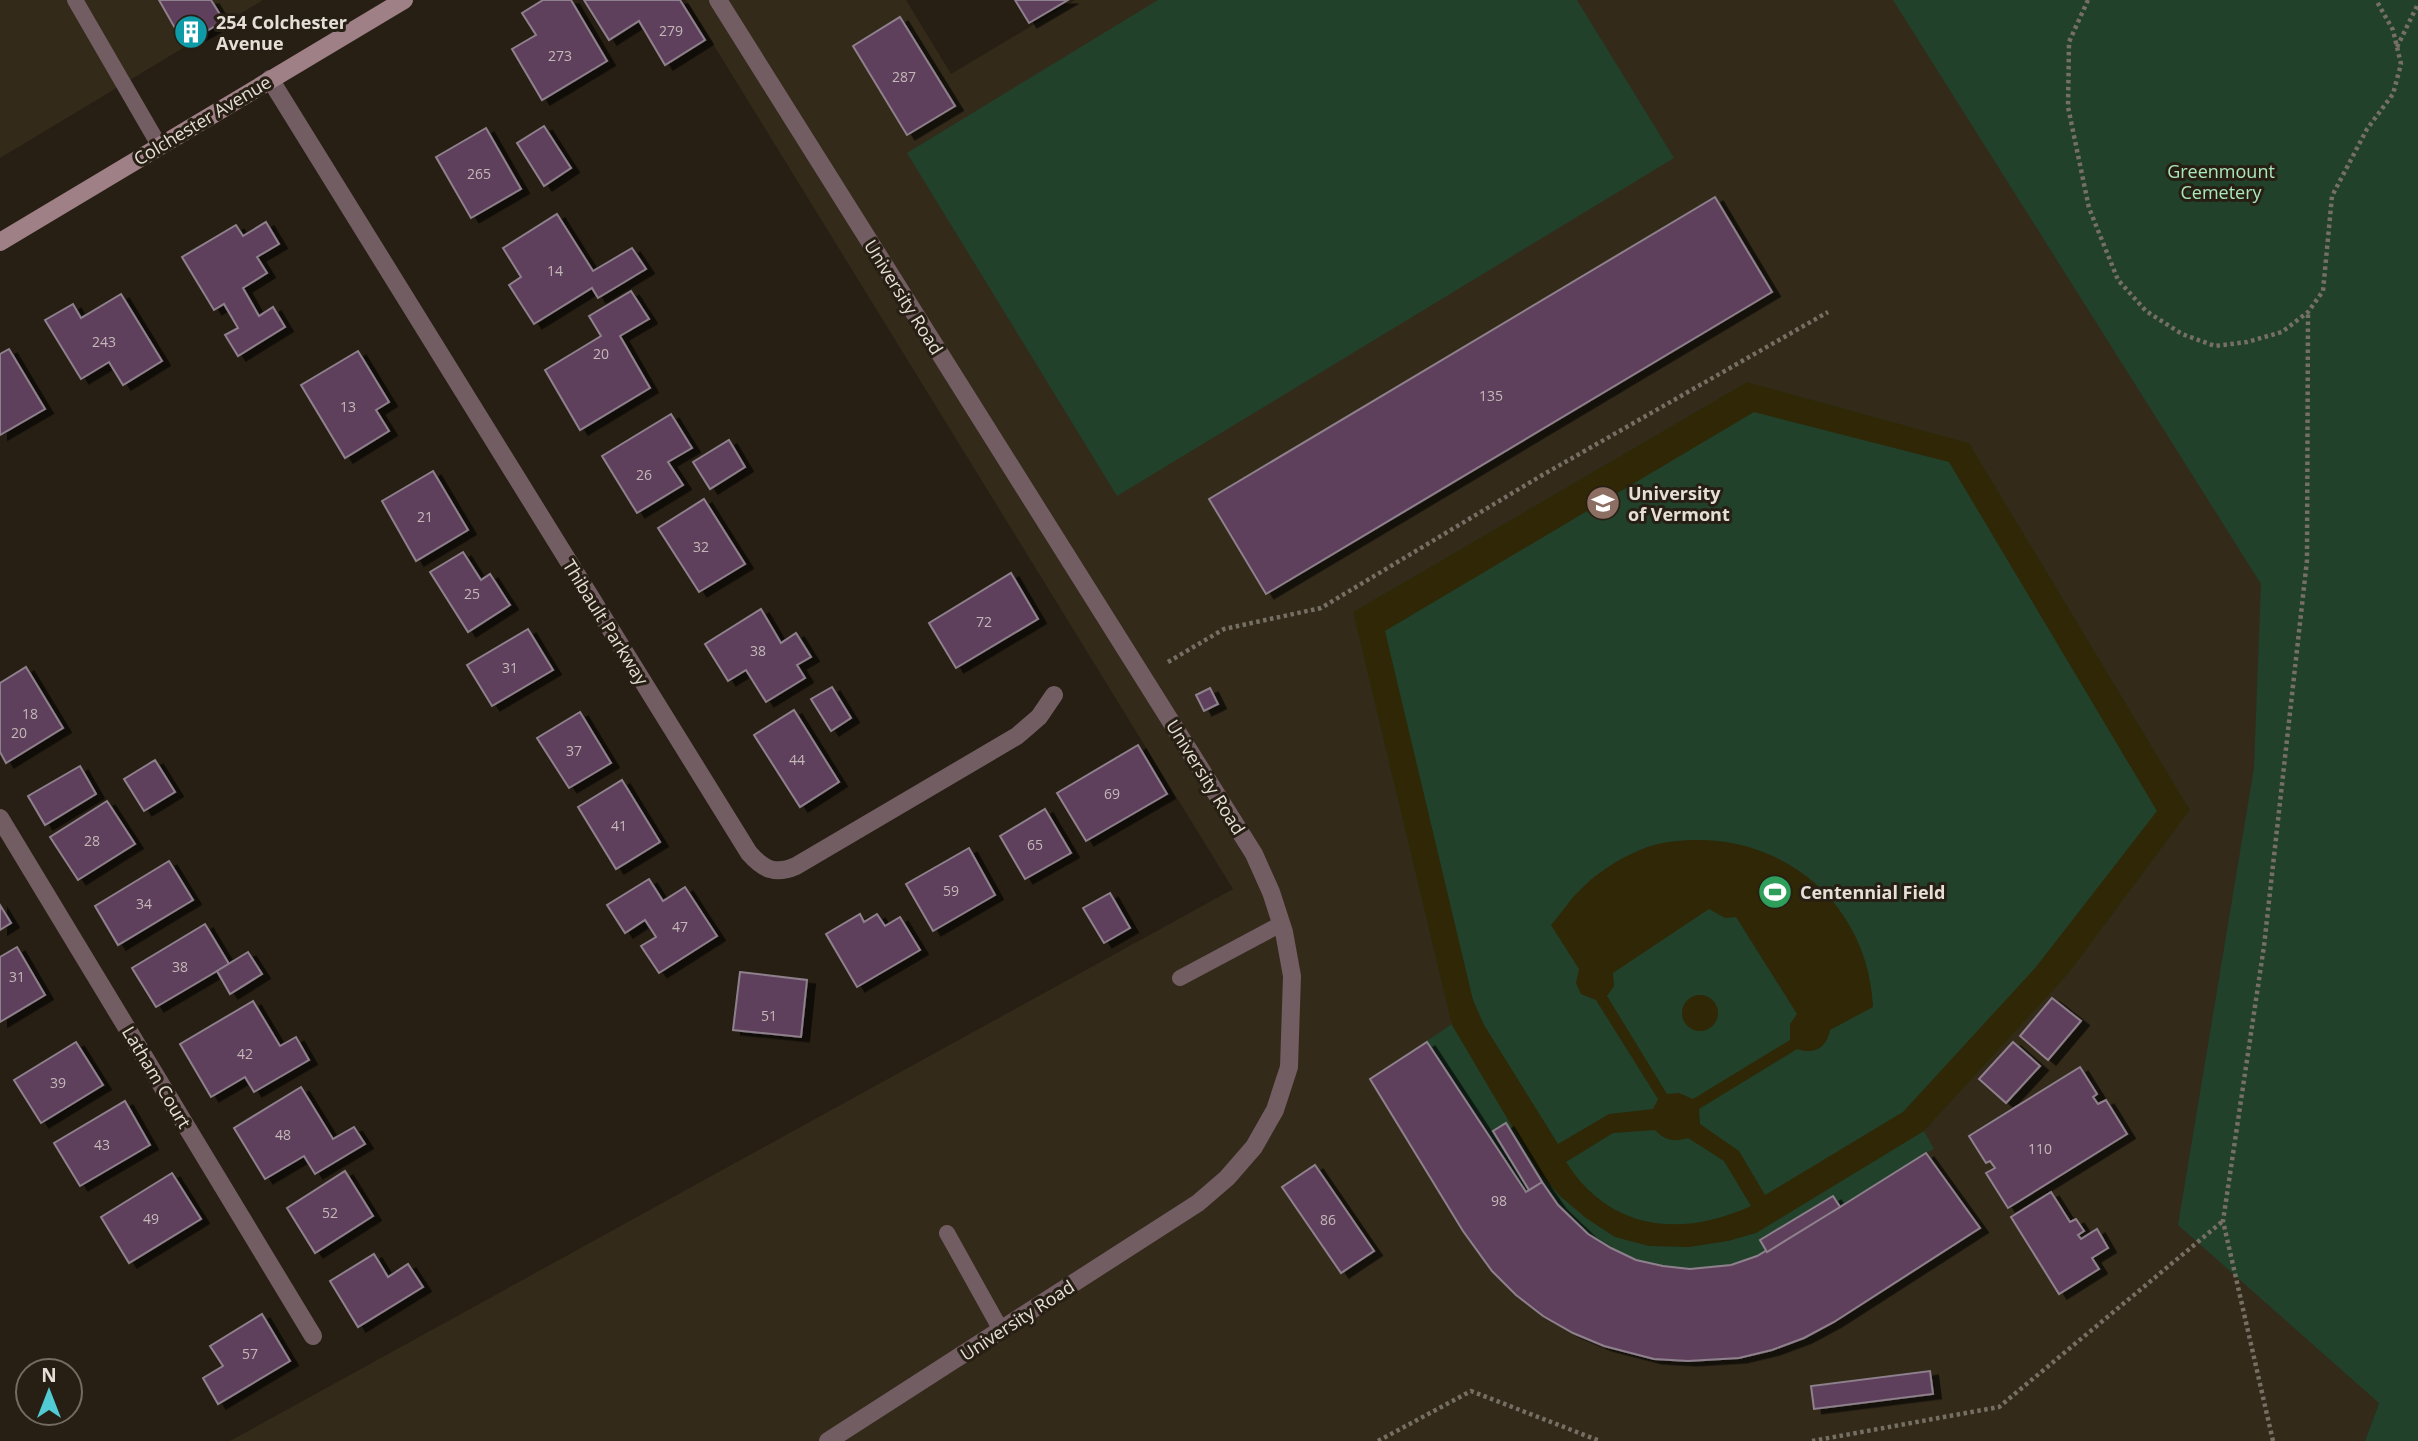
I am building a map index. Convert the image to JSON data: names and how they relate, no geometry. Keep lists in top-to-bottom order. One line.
{"streets":{"main road":["Colchester Avenue"],"street":["University Road","Thibault Parkway","Latham Court"]},"crossings":[["Colchester Avenue","Thibault Parkway"]],"parks":["Greenmount Cemetery"],"places":{"building":["254 Colchester Avenue"],"school or university":["University of Vermont"],"sports":["Centennial Field"]},"house_numbers":["279","273","287","265","14","243","20","135","13","26","21","32","25","72","38","31","18","20","37","44","69","41","28","65","59","34","47","38","31","51","42","39","48","43","110","98","52","49","86","57"],"north":"top"}
